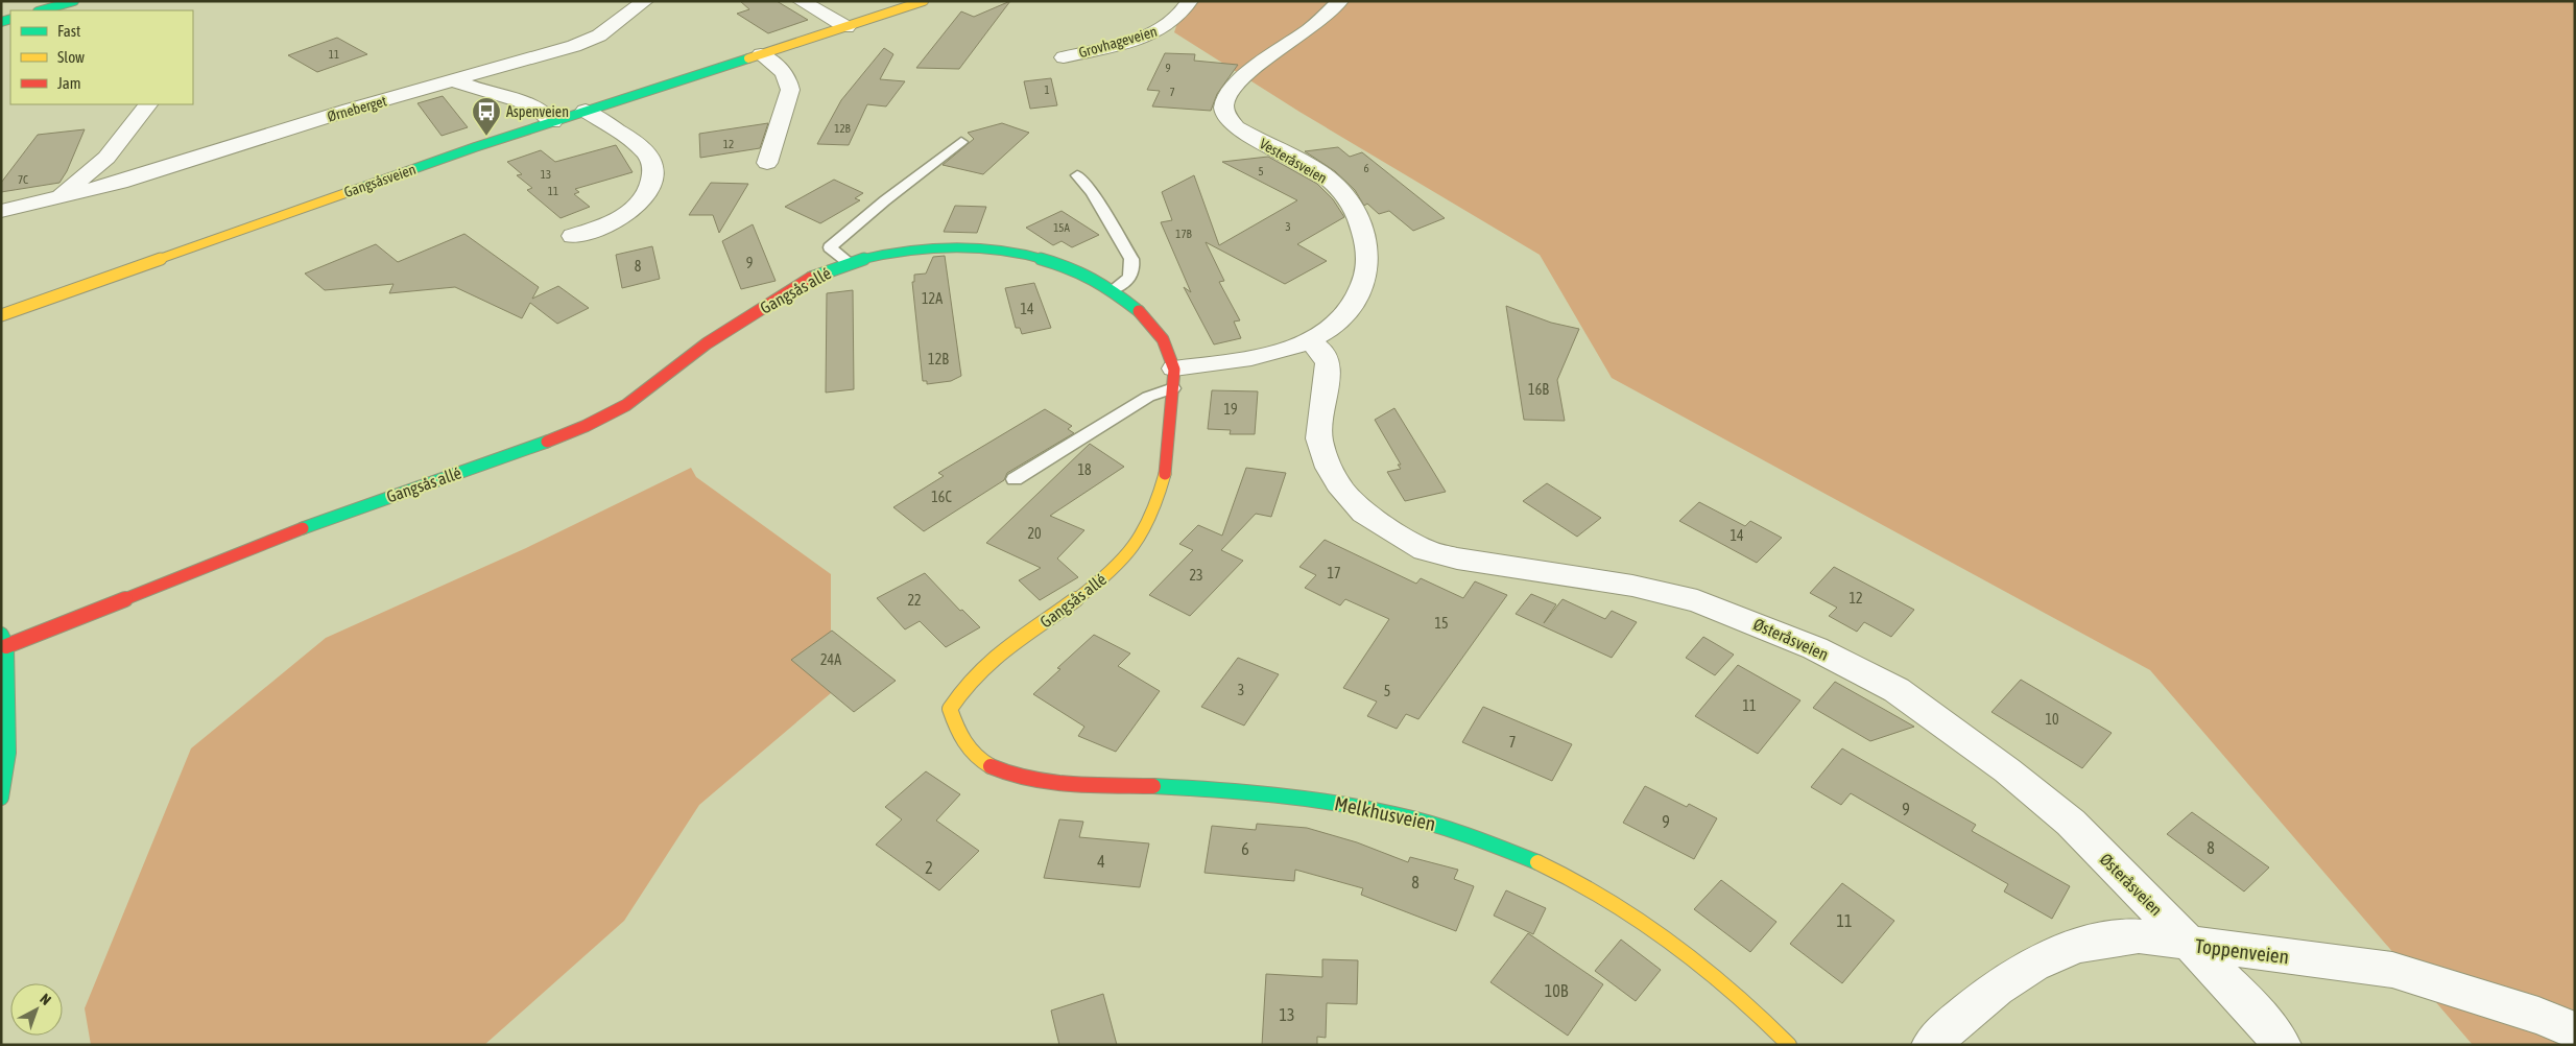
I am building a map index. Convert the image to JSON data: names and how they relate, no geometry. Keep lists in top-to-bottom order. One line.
{"streets":{"street":["Grovhageveien","Ørneberget","Vesteråsveien","Gangsåsveien","Gangsås allé","Østeråsveien","Melkhusveien","Toppenveien"]},"crossings":[["Vesteråsveien","Gangsås allé"],["Vesteråsveien","Østeråsveien"],["Gangsås allé","Melkhusveien"],["Østeråsveien","Toppenveien"]],"places":{"bus stop":["Aspenveien"]},"house_numbers":["11","9","1","7","12B","12","6","5","13","7C","11","3","15A","17B","9","8","12A","14","12B","16B","19","18","16C","20","14","17","23","12","22","15","24A","3","5","11","10","7","9","9","8","6","4","2","8","11","10B","13"],"legend":["Fast","Slow","Jam"],"north":"top right"}
